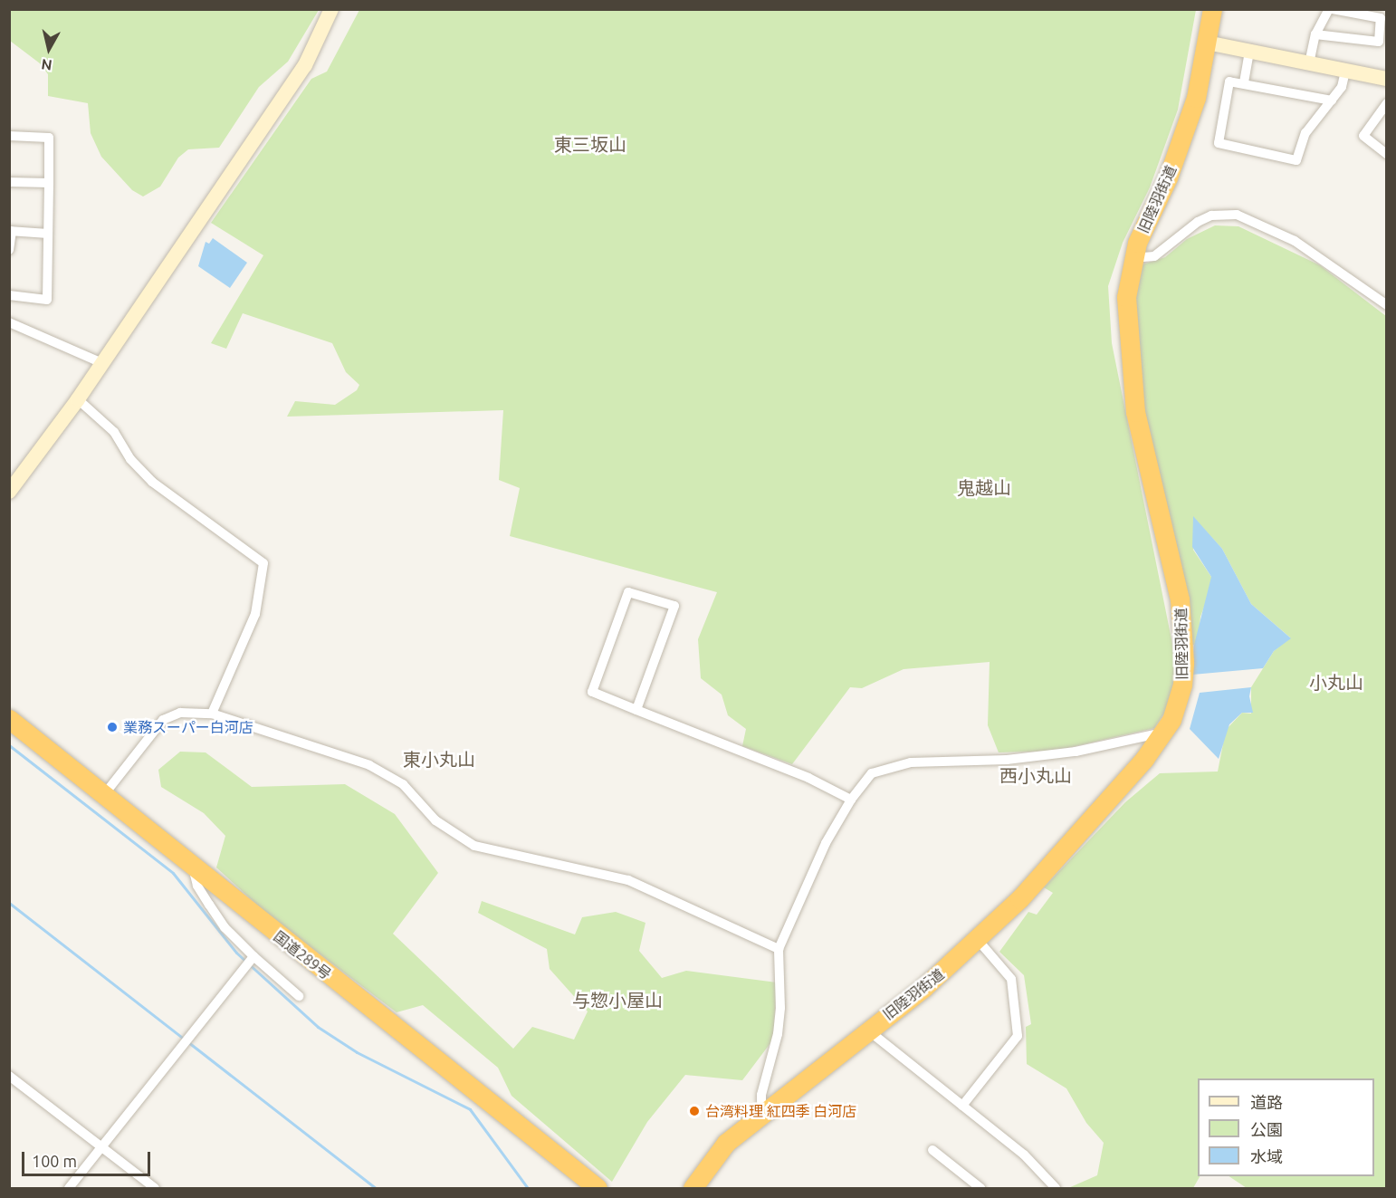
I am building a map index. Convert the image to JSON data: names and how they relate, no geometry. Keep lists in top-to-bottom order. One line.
{"streets":{"highway":["旧陸羽街道","国道289号"]},"districts":["東三坂山","鬼越山","小丸山","東小丸山","西小丸山","与惣小屋山"],"places":["業務スーパー白河店","台湾料理 紅四季 白河店"],"legend":["道路","公園","水域"],"scale_bar":"100 m","north":"bottom"}
